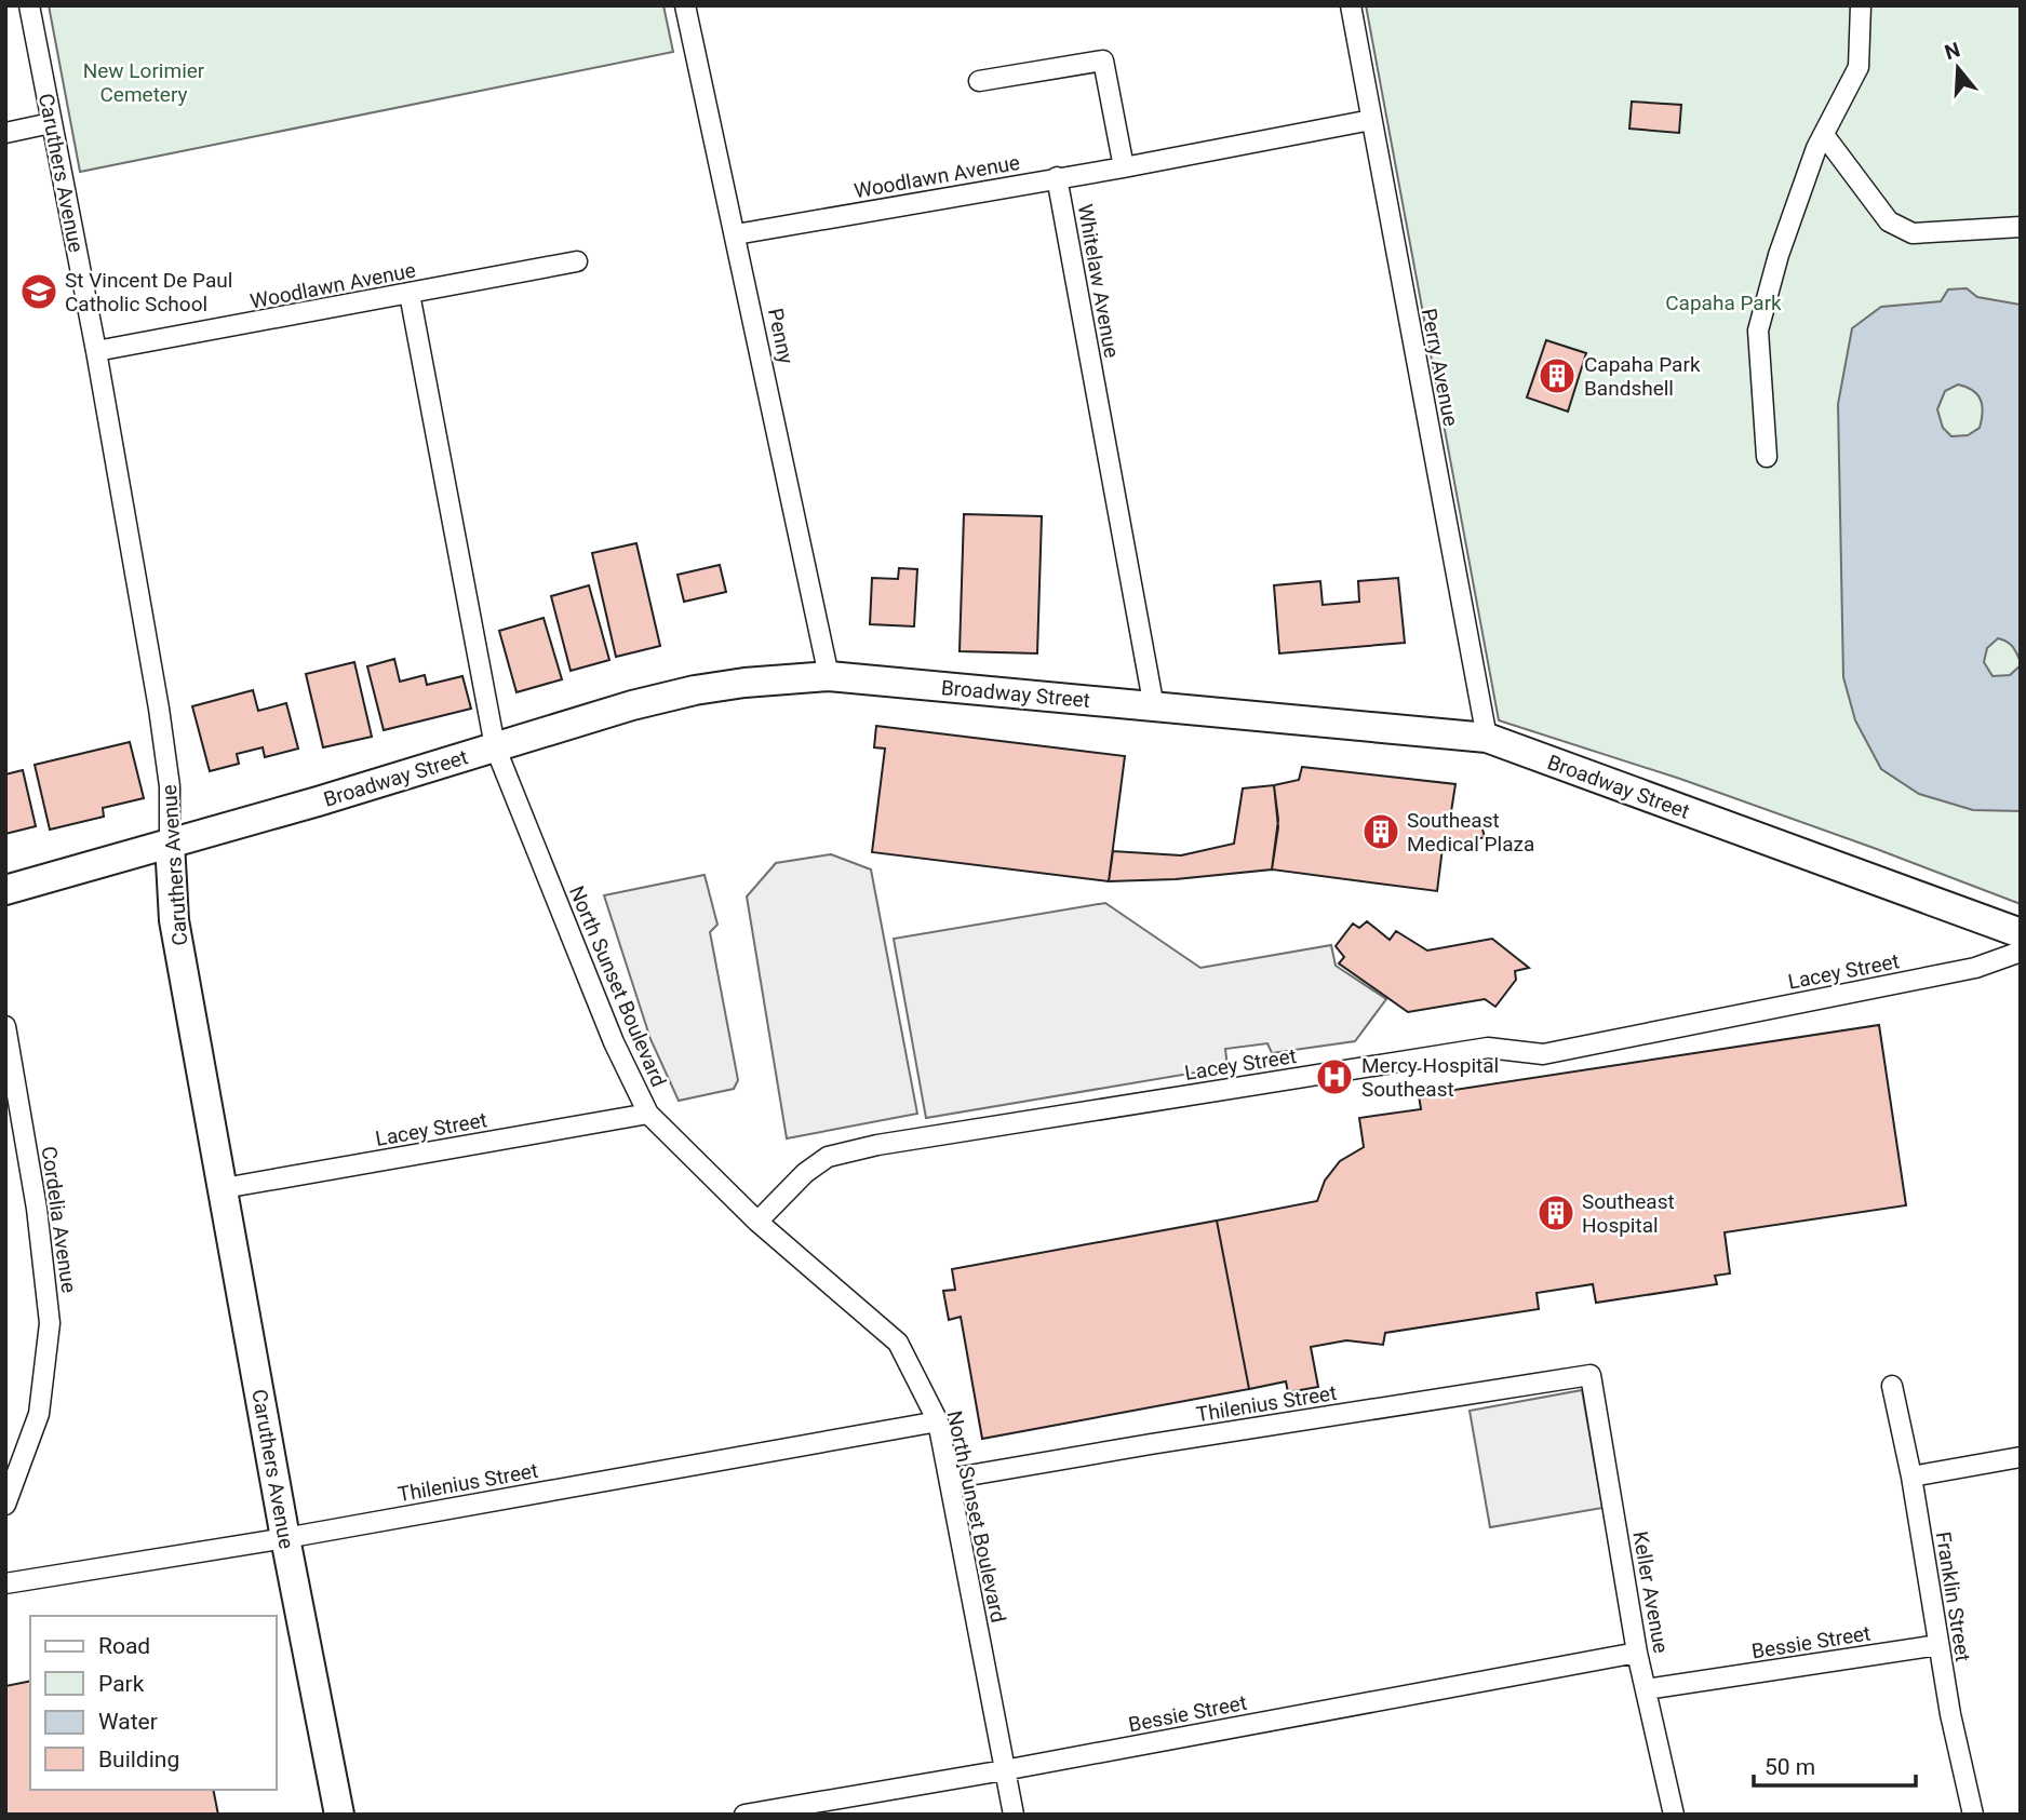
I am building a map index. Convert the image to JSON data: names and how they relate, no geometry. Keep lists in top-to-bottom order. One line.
{"streets":{"main road":["Caruthers Avenue","Broadway Street"],"street":["Woodlawn Avenue","Whitelaw Avenue","Penny","Perry Avenue","Lacey Street","North Sunset Boulevard","Cordelia Avenue","Thilenius Street","Keller Avenue","Franklin Street","Bessie Street"]},"crossings":[["Caruthers Avenue","Woodlawn Avenue"],["Caruthers Avenue","Broadway Street"],["Caruthers Avenue","Lacey Street"],["Caruthers Avenue","Thilenius Street"],["Woodlawn Avenue","Whitelaw Avenue"],["Woodlawn Avenue","Penny"],["Woodlawn Avenue","North Sunset Boulevard"],["Whitelaw Avenue","Perry Avenue"],["Whitelaw Avenue","Broadway Street"],["Penny","Broadway Street"],["Perry Avenue","Broadway Street"],["Broadway Street","North Sunset Boulevard"],["Lacey Street","North Sunset Boulevard"],["North Sunset Boulevard","Thilenius Street"],["North Sunset Boulevard","Bessie Street"],["Thilenius Street","Keller Avenue"],["Keller Avenue","Bessie Street"],["Franklin Street","Bessie Street"]],"parks":["New Lorimier Cemetery","Capaha Park"],"places":{"school or university":["St Vincent De Paul Catholic School"],"building":["Capaha Park Bandshell","Southeast Medical Plaza","Southeast Hospital"],"hospital":["Mercy Hospital Southeast"]},"legend":["Road","Park","Water","Building"],"scale_bar":"50 m","north":"top"}
